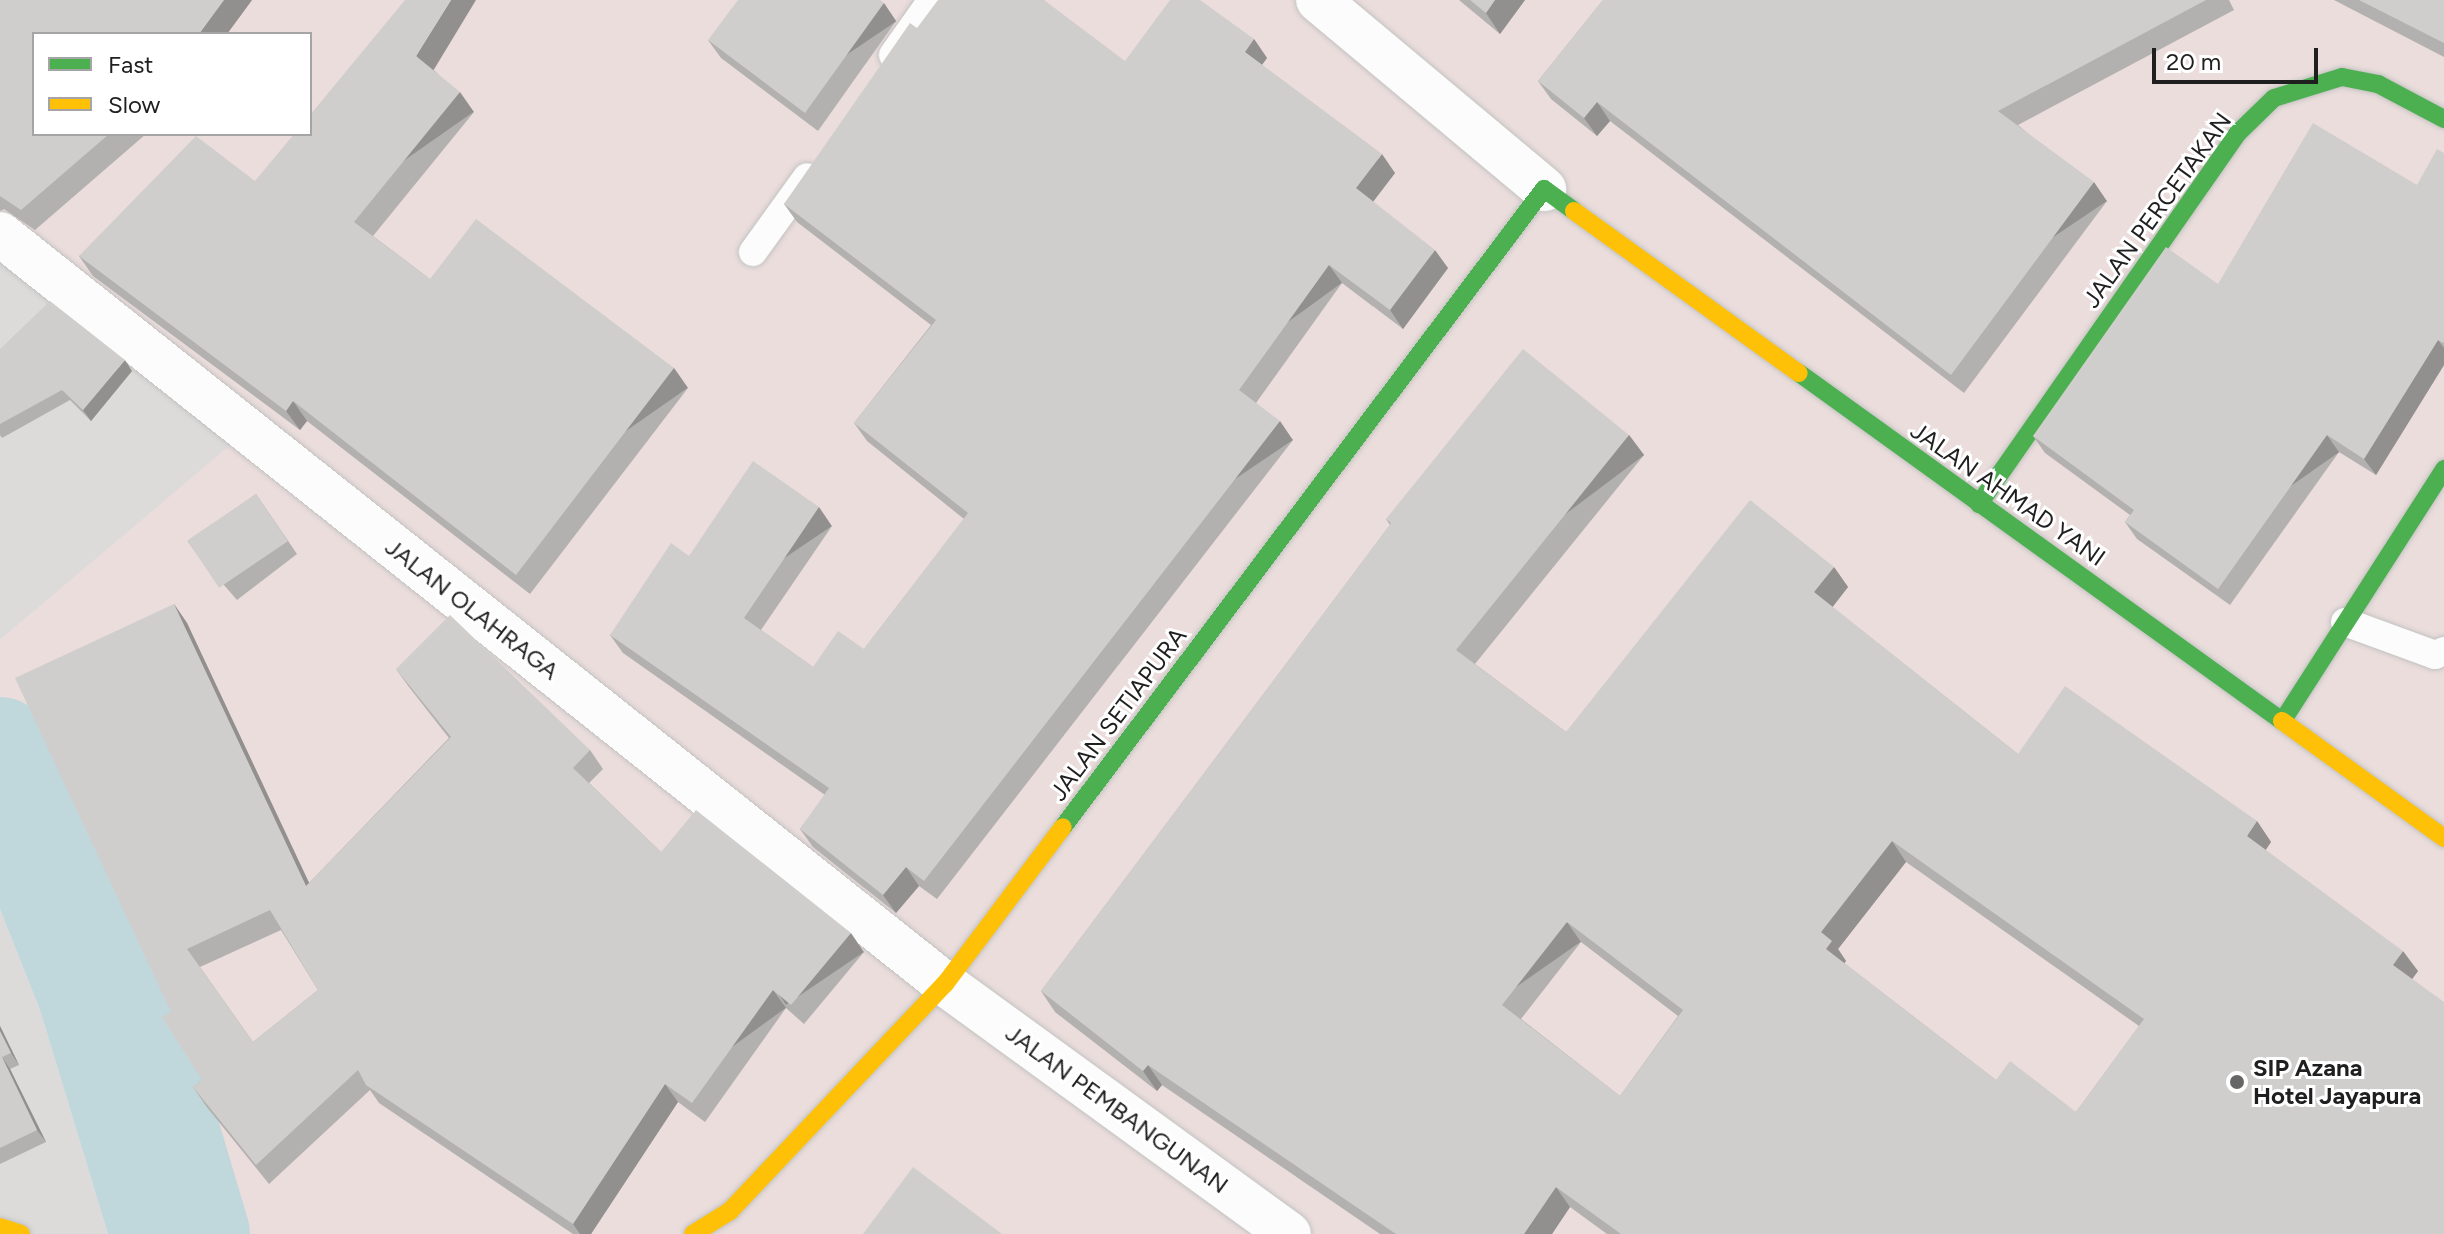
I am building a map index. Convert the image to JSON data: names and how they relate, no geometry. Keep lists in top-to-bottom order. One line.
{"streets":{"street":["JALAN PERCETAKAN","JALAN AHMAD YANI","JALAN OLAHRAGA","JALAN SETIAPURA","JALAN PEMBANGUNAN"]},"crossings":[["JALAN PERCETAKAN","JALAN AHMAD YANI"],["JALAN AHMAD YANI","JALAN SETIAPURA"],["JALAN OLAHRAGA","JALAN SETIAPURA"],["JALAN OLAHRAGA","JALAN PEMBANGUNAN"],["JALAN SETIAPURA","JALAN PEMBANGUNAN"]],"places":["SIP Azana Hotel Jayapura"],"legend":["Fast","Slow"],"scale_bar":"20 m"}
